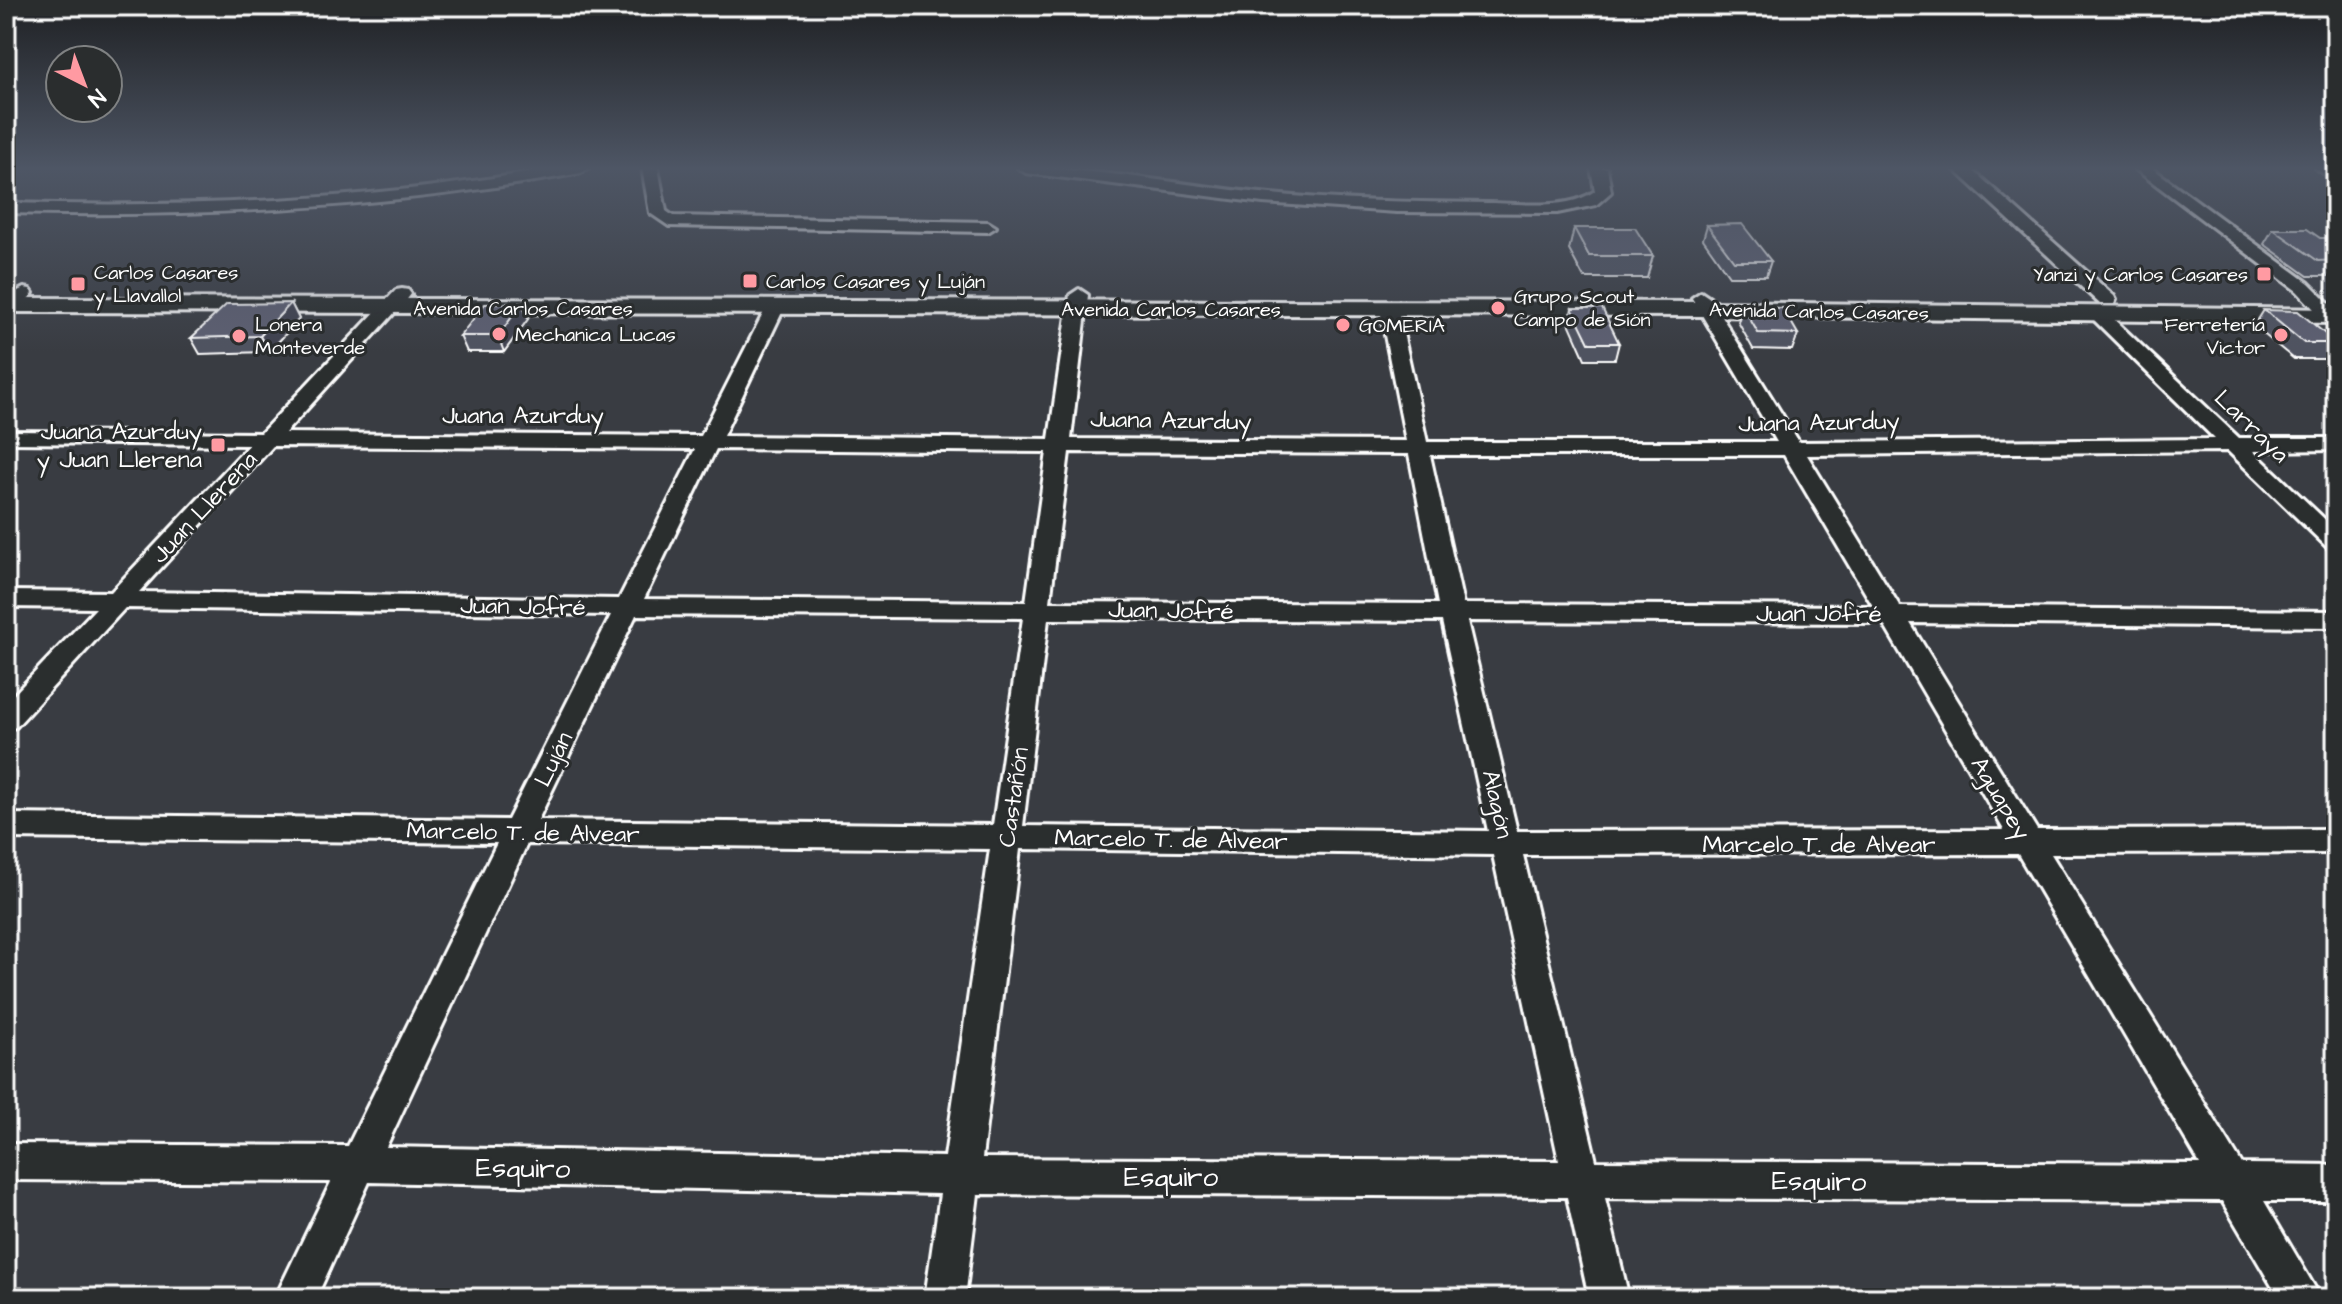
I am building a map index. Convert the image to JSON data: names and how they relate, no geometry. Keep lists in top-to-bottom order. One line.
{"streets":{"main road":["Avenida Carlos Casares"],"street":["Juana Azurduy","Larraya","Juan Llerena","Juan Jofré","Luján","Castañón","Aguapey","Alagón","Marcelo T. de Alvear","Esquiro"]},"crossings":[["Avenida Carlos Casares","Larraya"],["Avenida Carlos Casares","Juan Llerena"],["Avenida Carlos Casares","Luján"],["Avenida Carlos Casares","Castañón"],["Avenida Carlos Casares","Aguapey"],["Avenida Carlos Casares","Alagón"],["Juana Azurduy","Larraya"],["Juana Azurduy","Juan Llerena"],["Juana Azurduy","Luján"],["Juana Azurduy","Castañón"],["Juana Azurduy","Aguapey"],["Juana Azurduy","Alagón"],["Juan Llerena","Juan Jofré"],["Juan Jofré","Luján"],["Juan Jofré","Castañón"],["Juan Jofré","Aguapey"],["Juan Jofré","Alagón"],["Luján","Marcelo T. de Alvear"],["Luján","Esquiro"],["Castañón","Marcelo T. de Alvear"],["Castañón","Esquiro"],["Aguapey","Marcelo T. de Alvear"],["Aguapey","Esquiro"],["Alagón","Marcelo T. de Alvear"],["Alagón","Esquiro"]],"places":{"transit":["Yanzi y Carlos Casares","Carlos Casares y Luján","Carlos Casares y Llavallol","Juana Azurduy y Juan Llerena"],"other":["Grupo Scout Campo de Sión","GOMERIA","Mechanica Lucas","Ferretería Victor","Lonera Monteverde"]},"north":"bottom right"}
